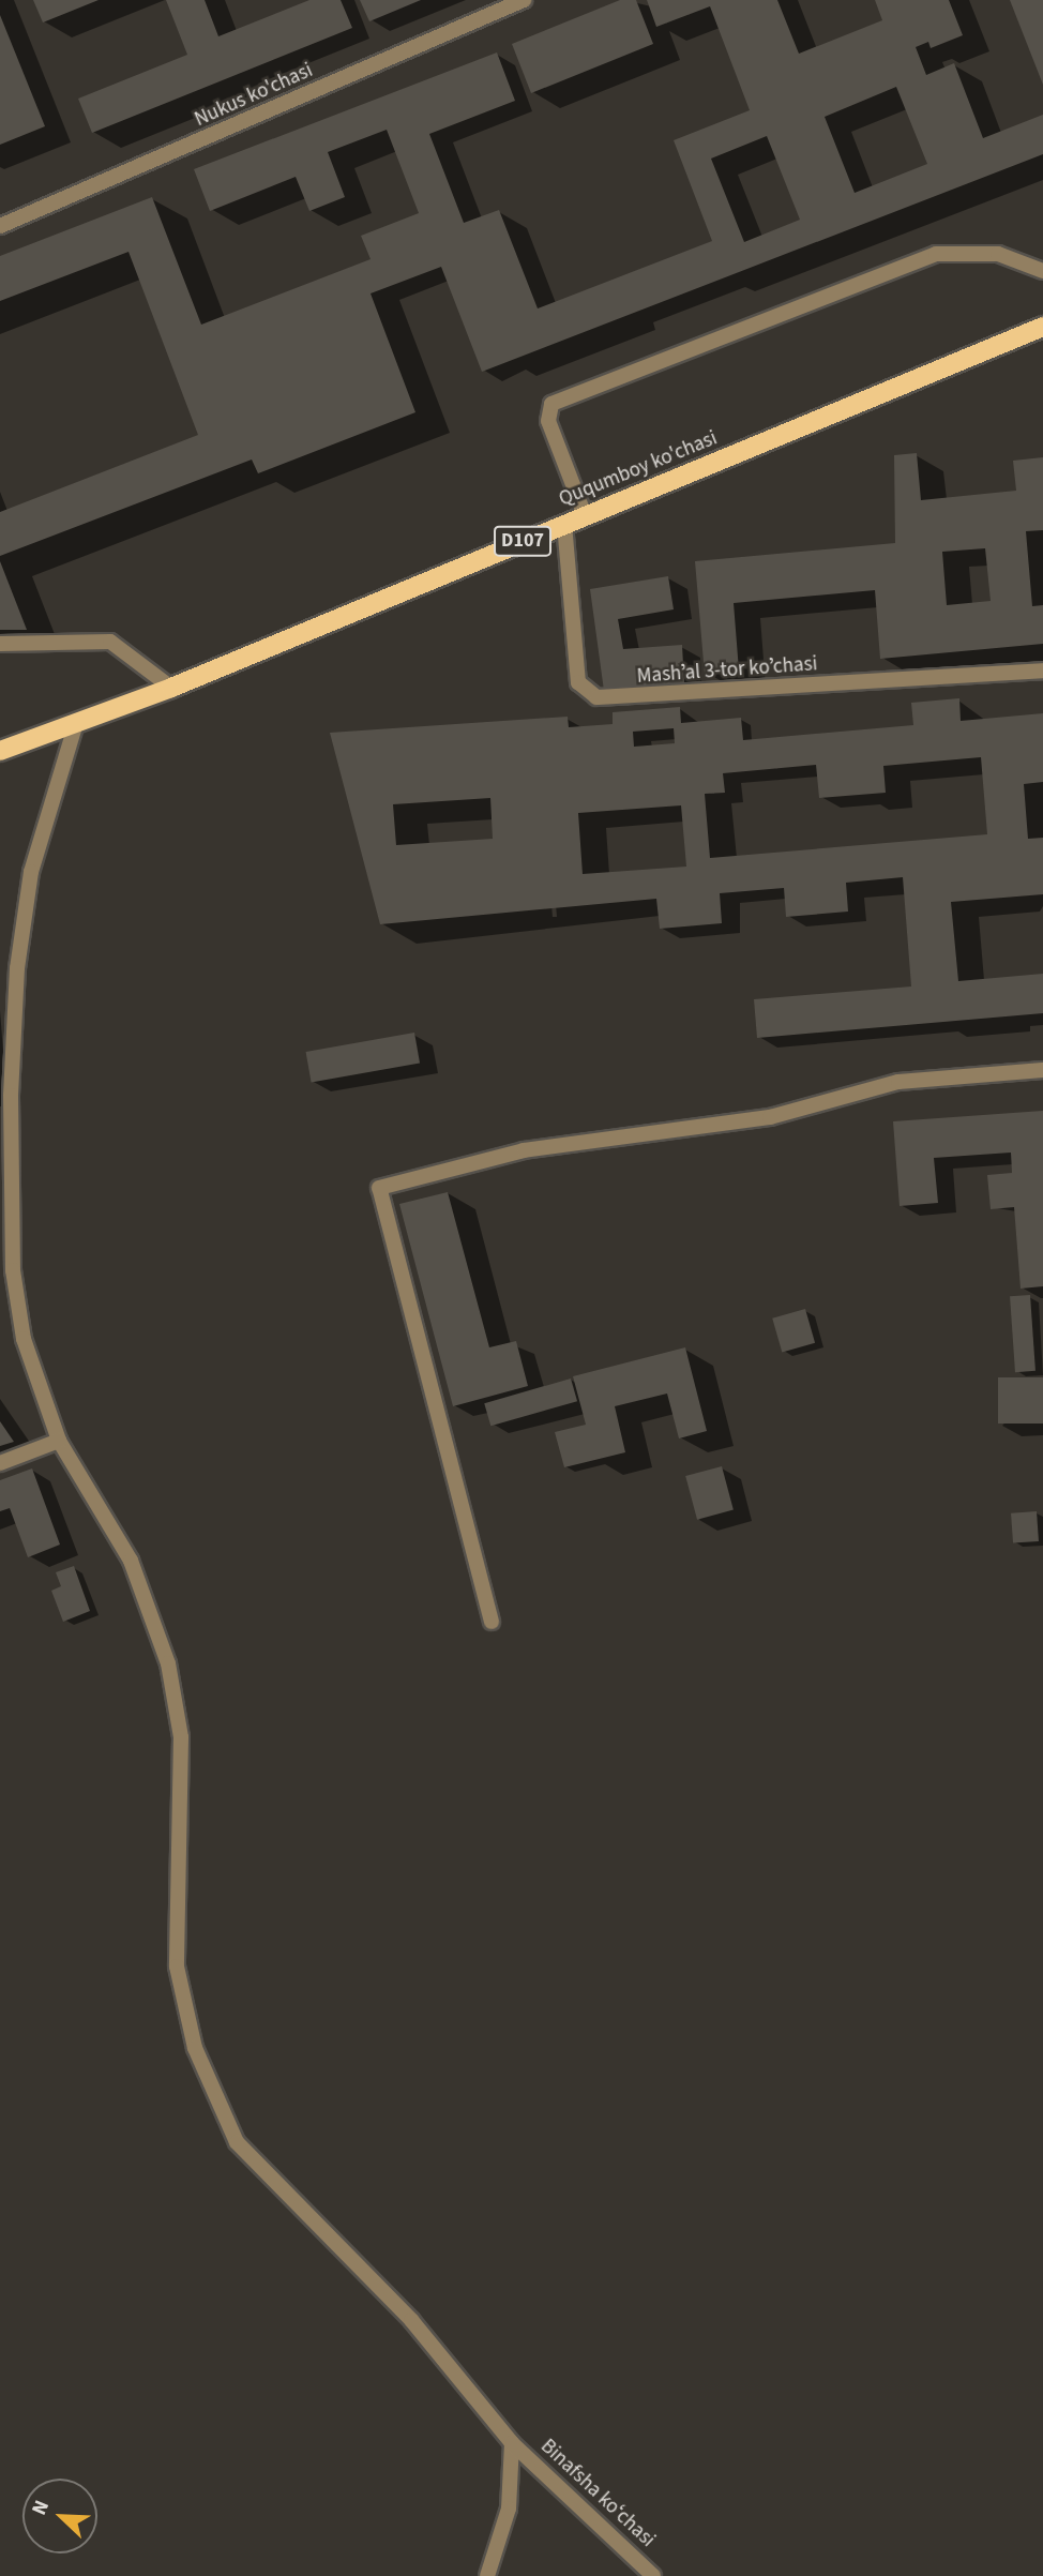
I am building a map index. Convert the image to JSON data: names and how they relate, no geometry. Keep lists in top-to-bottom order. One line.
{"streets":{"main road":["Ququmboy ko'chasi","D107"],"street":["Nukus ko'chasi","Mashʼal 3-tor koʼchasi","Binafsha koʻchasi"]},"crossings":[["Ququmboy ko'chasi","Mashʼal 3-tor koʼchasi"],["Ququmboy ko'chasi","Binafsha koʻchasi"]],"north":"top left"}
